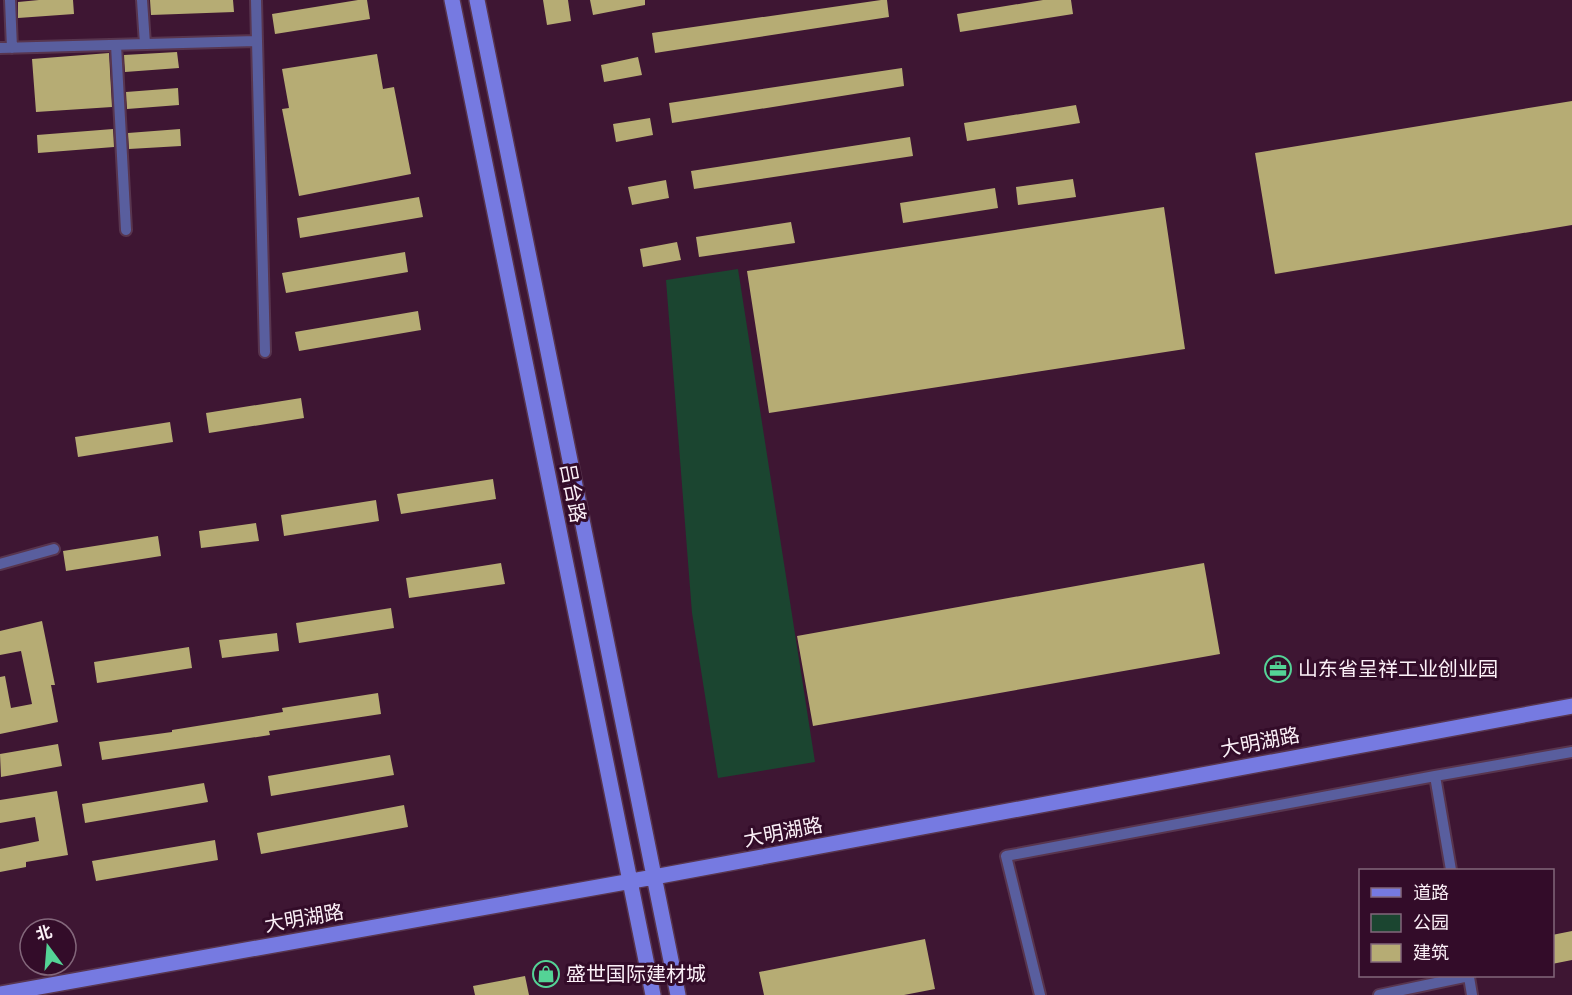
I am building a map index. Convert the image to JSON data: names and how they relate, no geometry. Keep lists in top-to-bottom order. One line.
{"streets":{"main road":["吕台路","大明湖路"]},"crossings":[["吕台路","大明湖路"]],"places":{"office":["山东省呈祥工业创业园"],"shop":["盛世国际建材城"]},"legend":["道路","公园","建筑"],"north":"top"}
